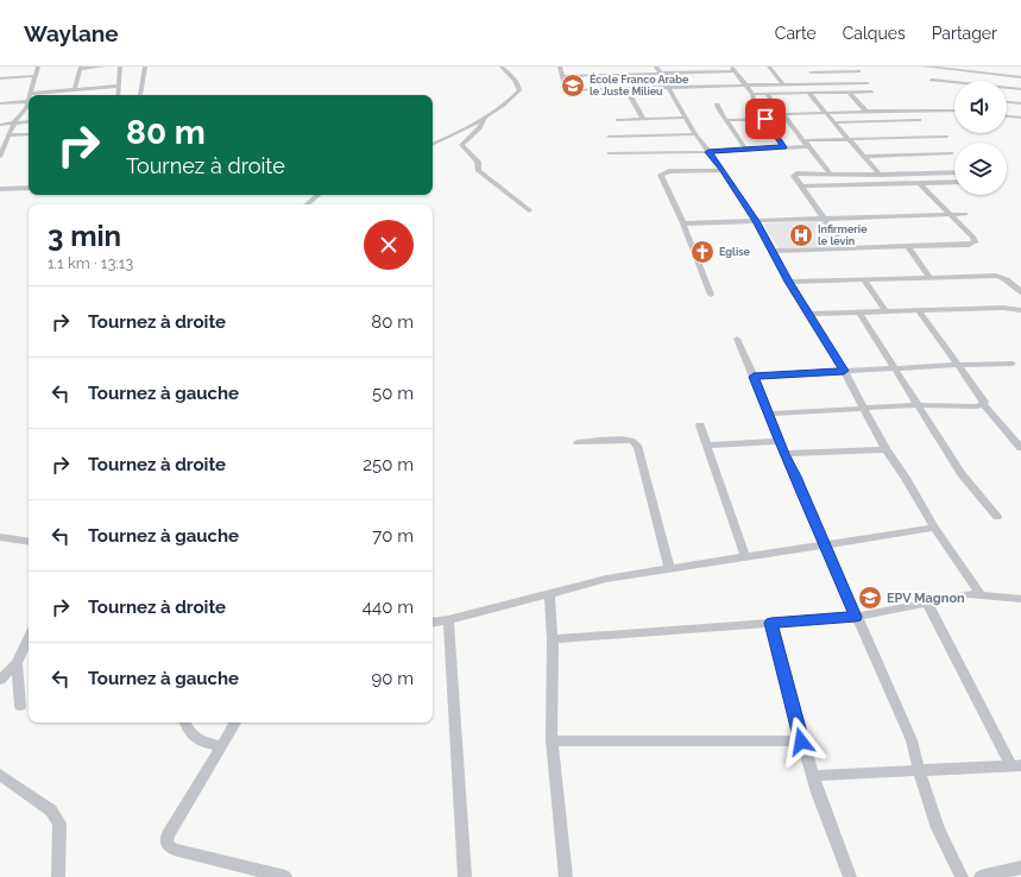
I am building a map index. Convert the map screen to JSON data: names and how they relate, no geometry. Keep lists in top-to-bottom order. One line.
{"places":{"school or university":["École Franco Arabe le Juste Milieu","EPV Magnon"],"hospital":["Infirmerie le levin"],"church":["Eglise"]},"page":{"header":"Waylane","nav":["Carte","Calques","Partager"],"turn":["80 m","Tournez à droite"],"heading":["3 min","1.1 km · 13:13"],"list":[{"name":"Tournez à droite","value":"80 m"},{"name":"Tournez à gauche","value":"50 m"},{"name":"Tournez à droite","value":"250 m"},{"name":"Tournez à gauche","value":"70 m"},{"name":"Tournez à droite","value":"440 m"},{"name":"Tournez à gauche","value":"90 m"}]}}
